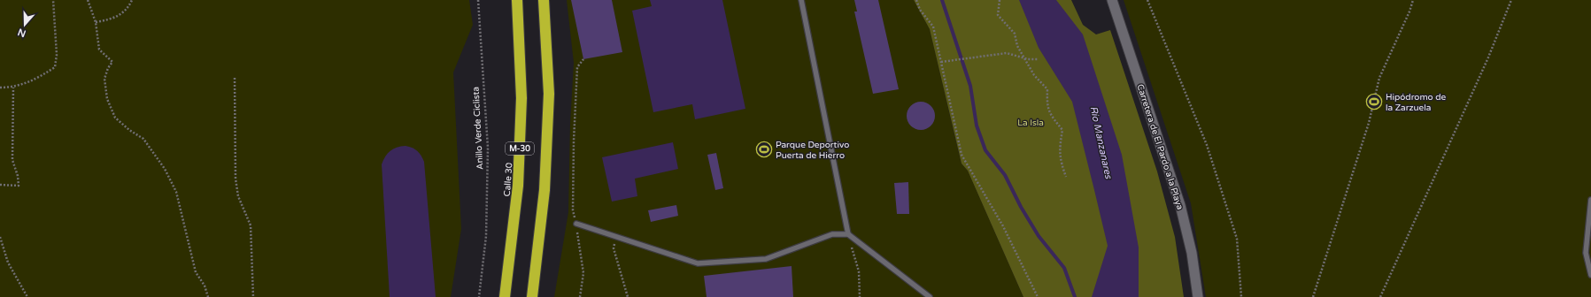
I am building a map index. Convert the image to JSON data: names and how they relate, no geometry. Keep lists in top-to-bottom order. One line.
{"streets":{"highway":["M-30","Calle 30"],"street":["Carretera de El Pardo a la Playa"],"path":["Anillo Verde Ciclista"]},"water":["Río Manzanares"],"parks":["La Isla"],"places":{"sports":["Hipódromo de la Zarzuela","Parque Deportivo Puerta de Hierro"]},"north":"bottom"}
